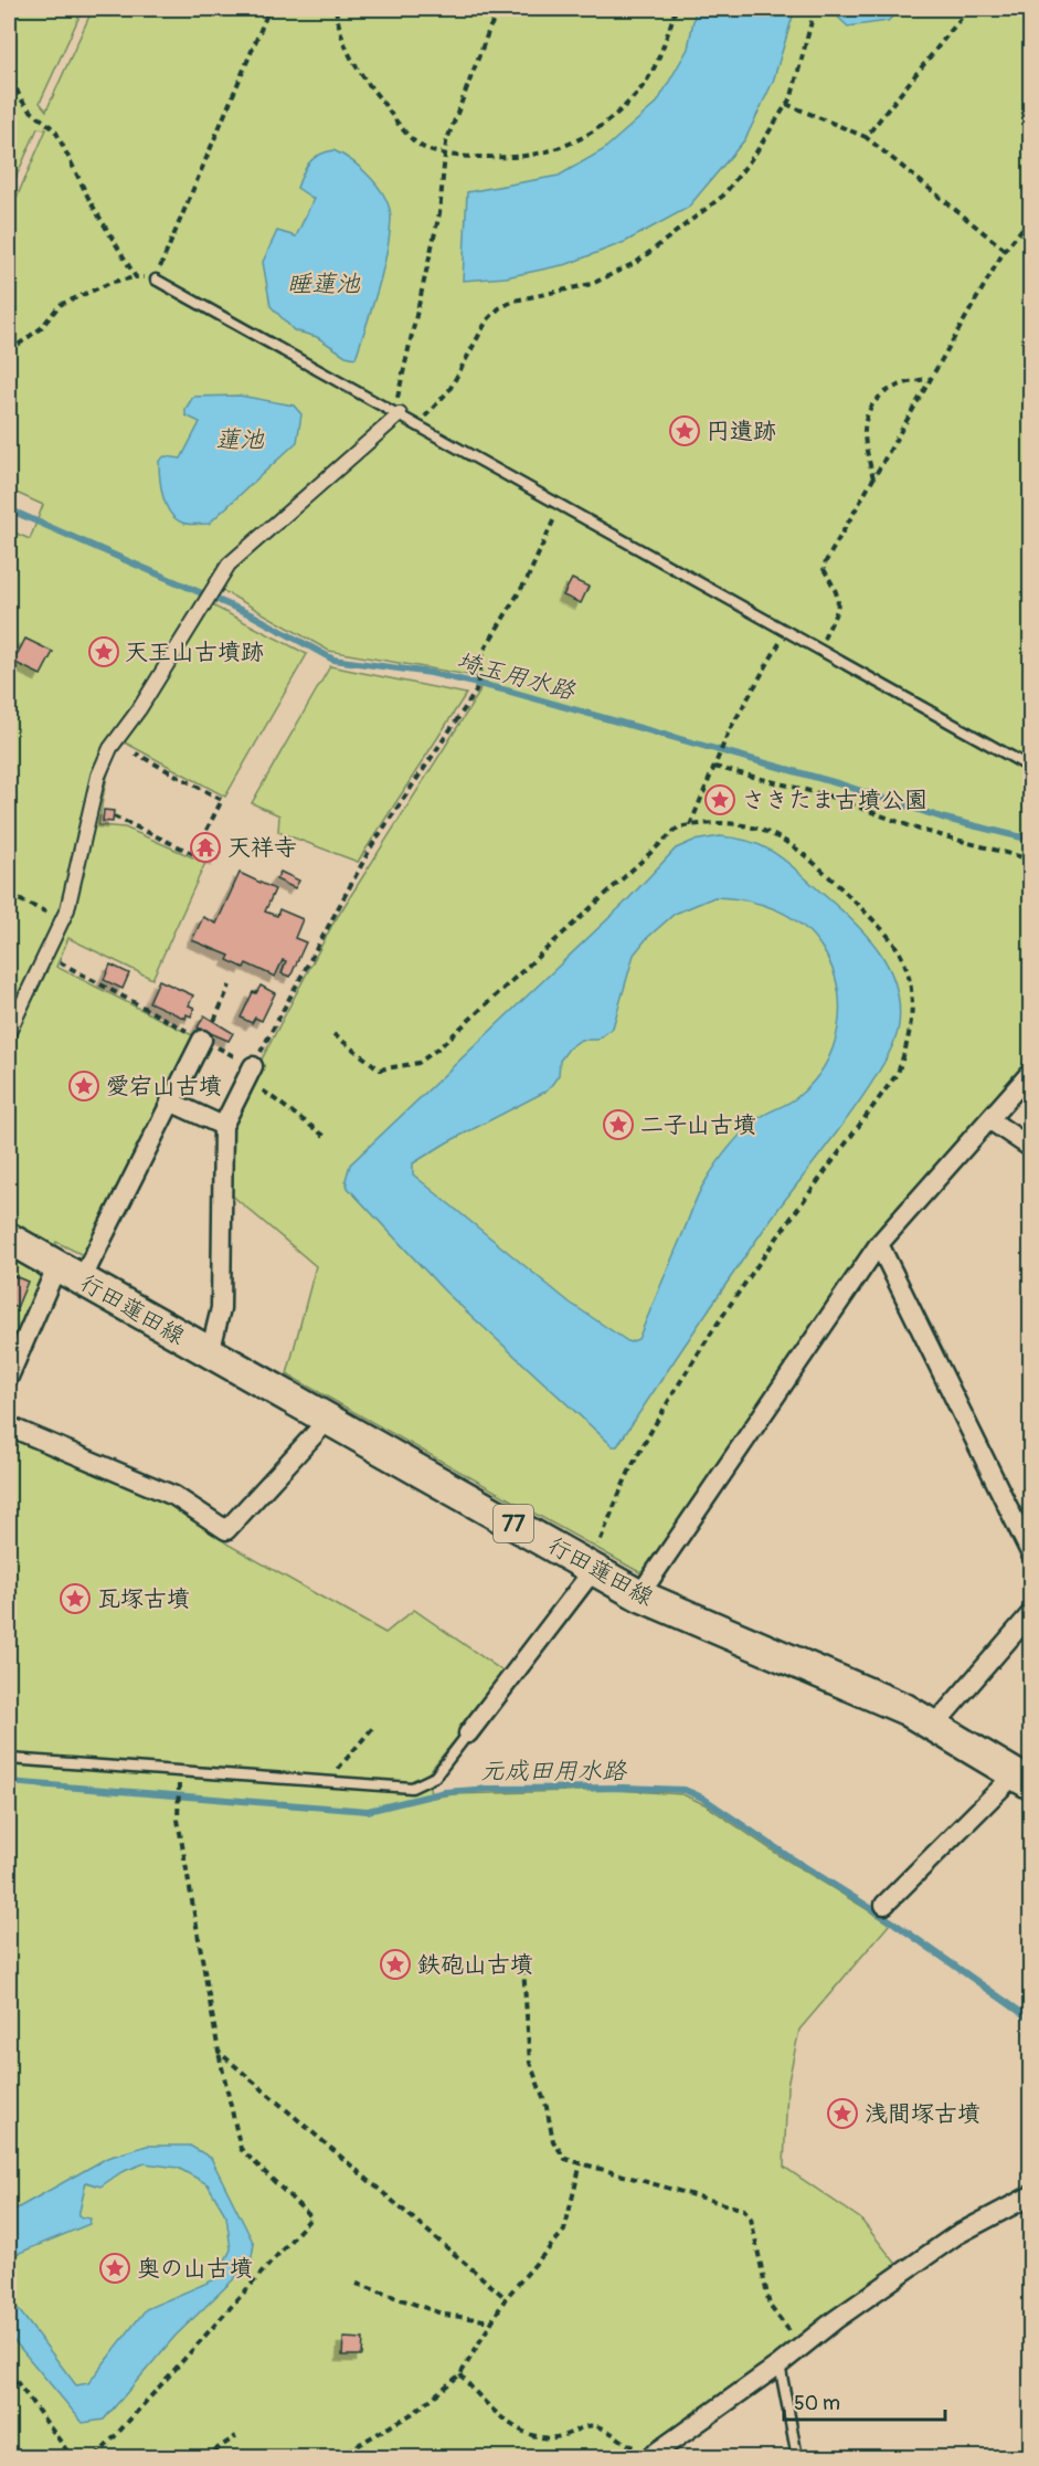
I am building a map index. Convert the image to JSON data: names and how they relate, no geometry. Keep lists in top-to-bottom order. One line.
{"streets":{"main road":["行田蓮田線","77"]},"water":["睡蓮池","蓮池","埼玉用水路","元成田用水路"],"places":{"place":["円遺跡","天王山古墳跡","さきたま古墳公園","愛宕山古墳","二子山古墳","瓦塚古墳","鉄砲山古墳","浅間塚古墳","奥の山古墳"],"temple":["天祥寺"]},"scale_bar":"50 m"}
